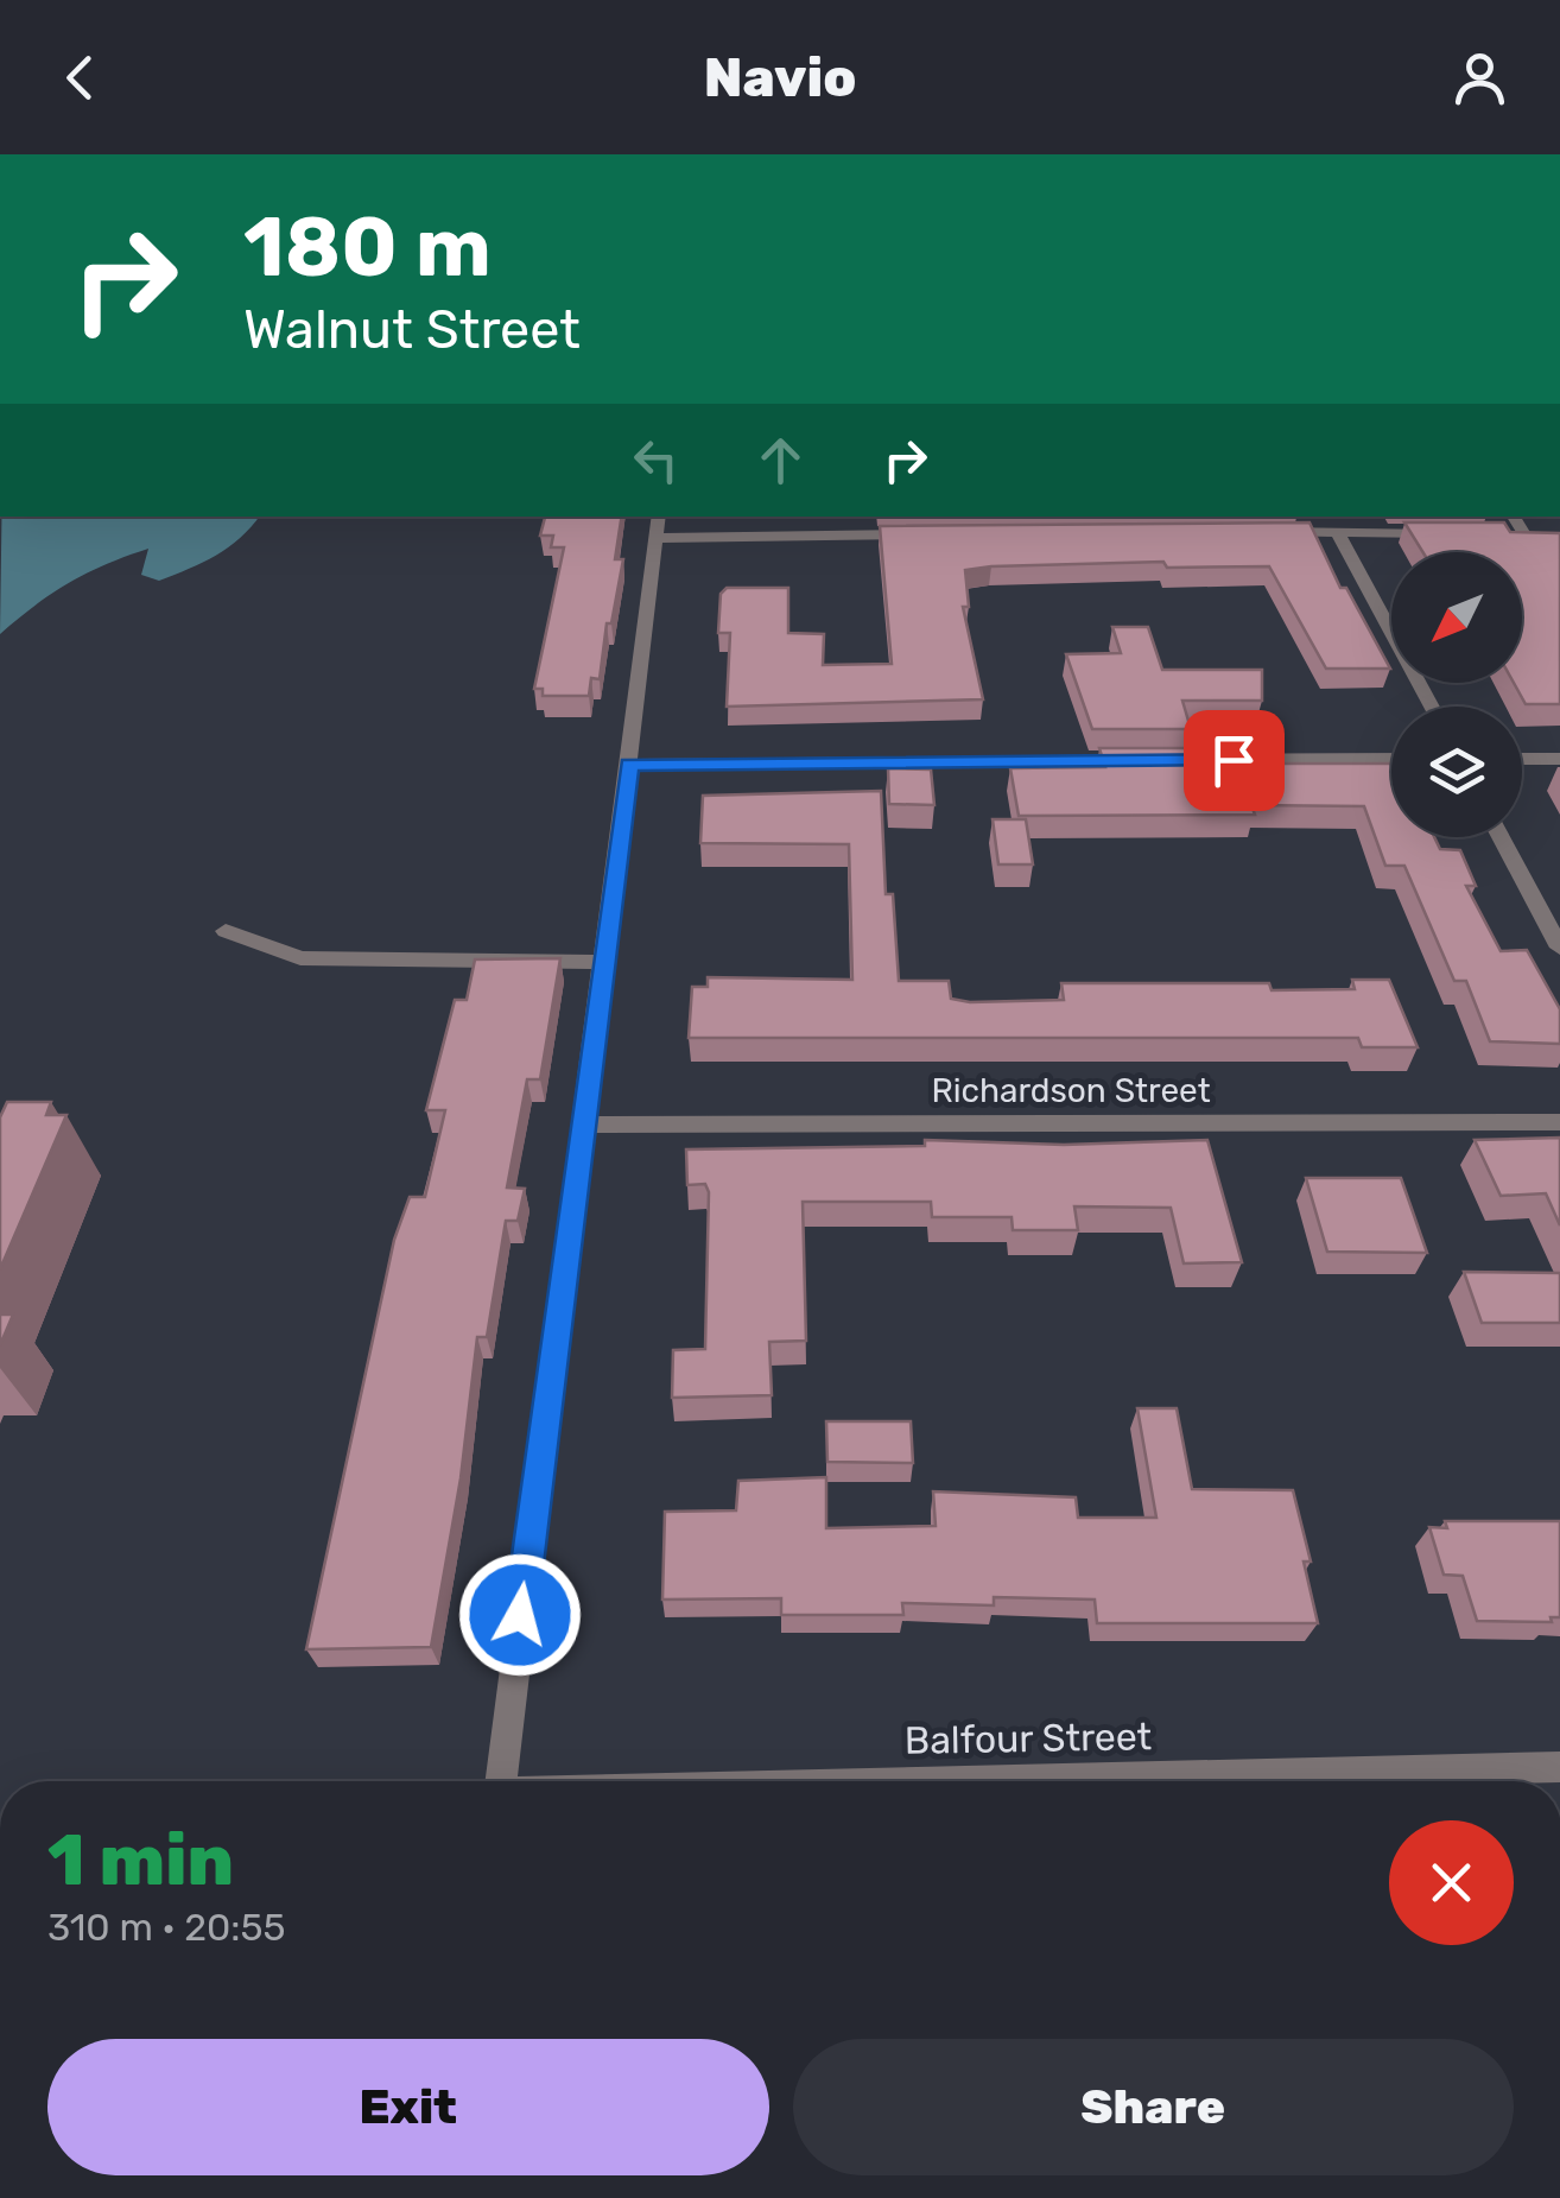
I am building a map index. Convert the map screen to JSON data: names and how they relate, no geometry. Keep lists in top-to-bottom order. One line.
{"streets":{"street":["Richardson Street","Balfour Street"]},"north":"bottom left","page":{"header":"Navio","turn":["180 m","Walnut Street"],"heading":["1 min","310 m · 20:55"],"buttons":["Exit","Share"]}}
